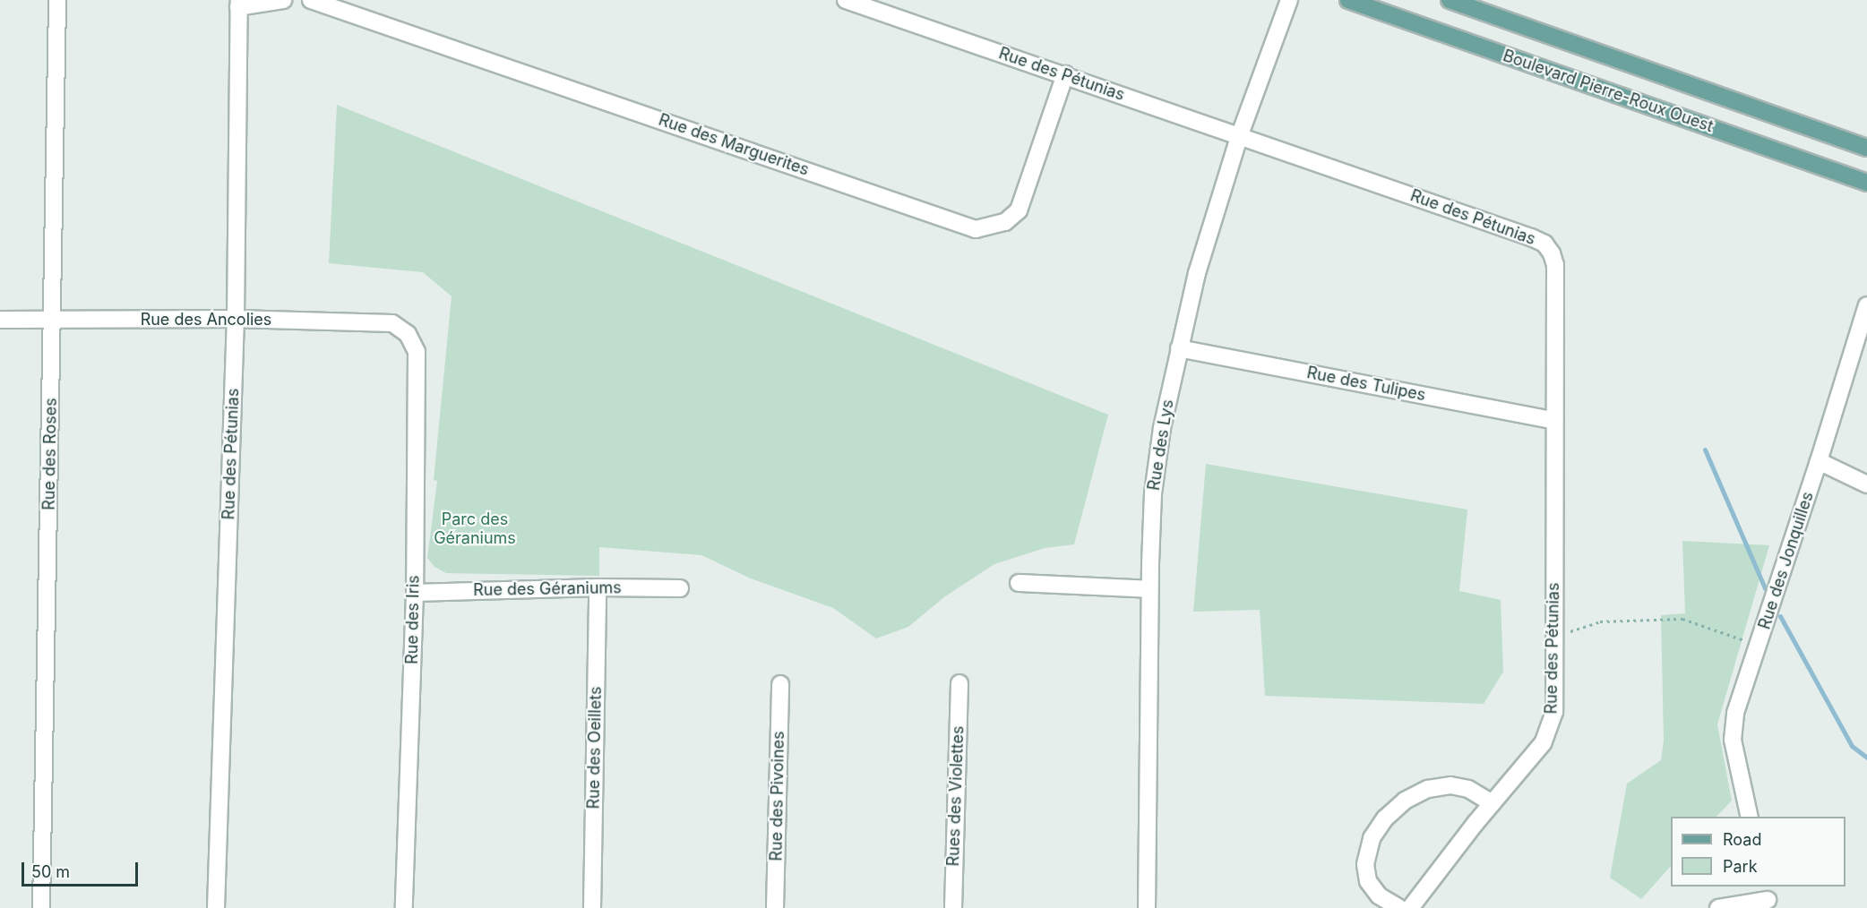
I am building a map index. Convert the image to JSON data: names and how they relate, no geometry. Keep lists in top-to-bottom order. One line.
{"streets":{"main road":["Boulevard Pierre-Roux Ouest"],"street":["Rue des Pétunias","Rue des Marguerites","Rue des Ancolies","Rue des Tulipes","Rue des Lys","Rue des Roses","Rue des Jonquilles","Rue des Géraniums","Rue des Iris","Rue des Oeillets","Rue des Pivoines","Rues des Violettes"]},"crossings":[["Rue des Pétunias","Rue des Marguerites"],["Rue des Pétunias","Rue des Ancolies"],["Rue des Pétunias","Rue des Tulipes"],["Rue des Pétunias","Rue des Lys"],["Rue des Ancolies","Rue des Roses"],["Rue des Ancolies","Rue des Iris"],["Rue des Tulipes","Rue des Lys"],["Rue des Géraniums","Rue des Iris"],["Rue des Géraniums","Rue des Oeillets"]],"parks":["Parc des Géraniums"],"legend":["Road","Park"],"scale_bar":"50 m"}
